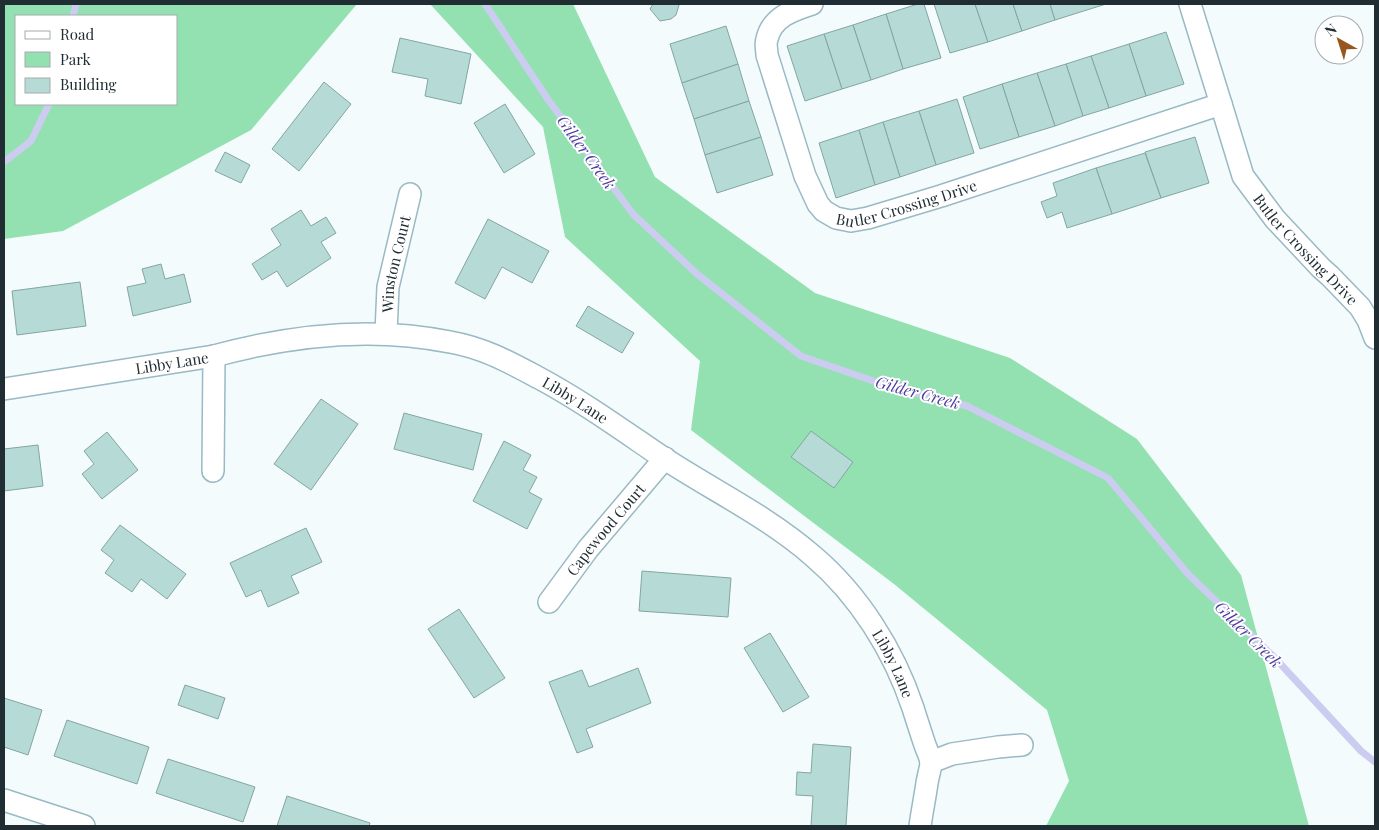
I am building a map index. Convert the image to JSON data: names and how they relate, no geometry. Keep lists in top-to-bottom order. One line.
{"streets":{"street":["Butler Crossing Drive","Winston Court","Libby Lane","Capewood Court"]},"crossings":[["Winston Court","Libby Lane"],["Libby Lane","Capewood Court"]],"water":["Gilder Creek"],"legend":["Road","Park","Building"],"north":"top left"}
